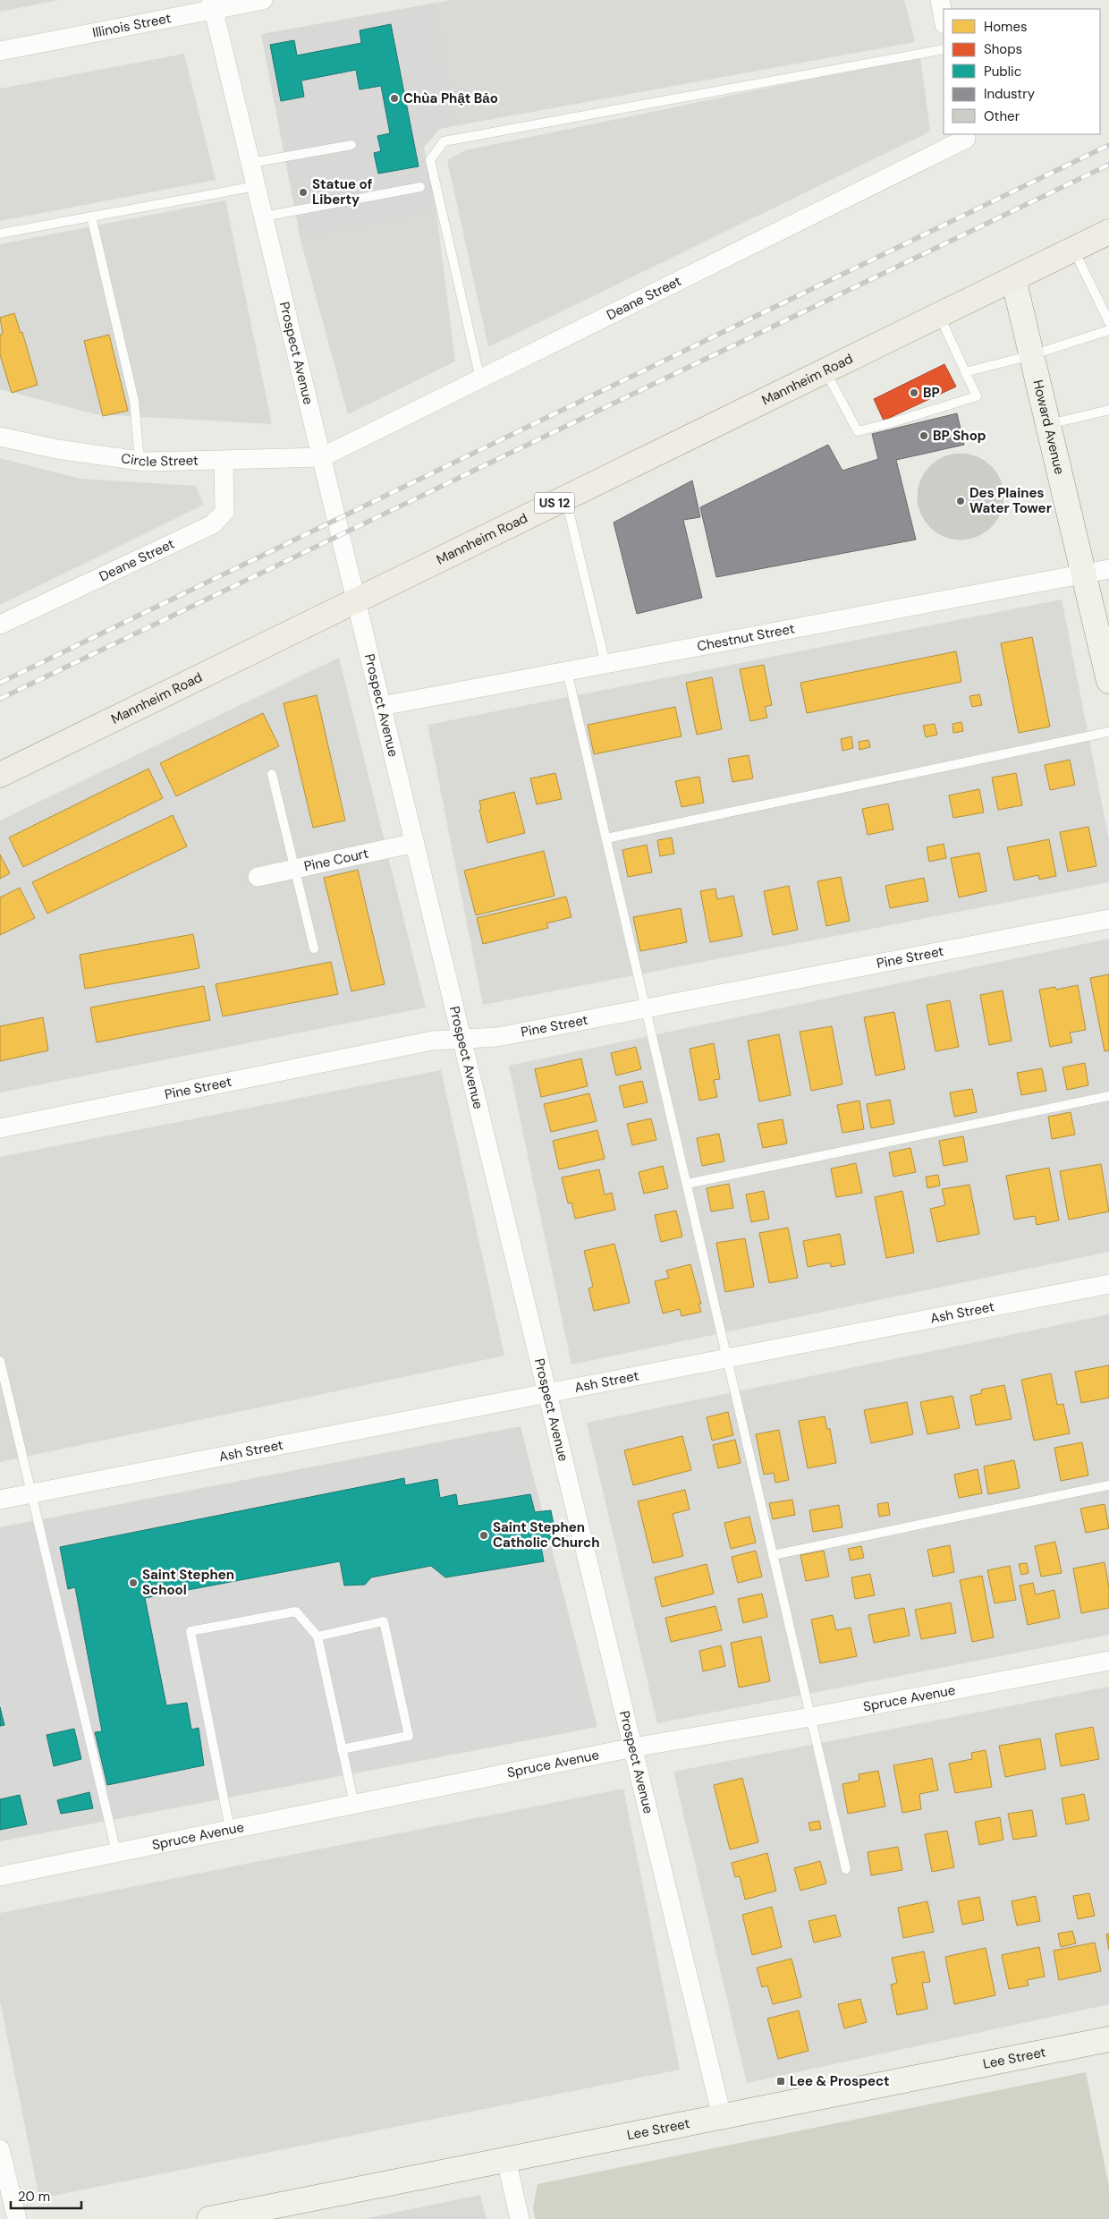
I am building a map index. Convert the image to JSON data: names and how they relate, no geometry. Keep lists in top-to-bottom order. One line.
{"streets":{"main road":["Mannheim Road","Howard Avenue","US 12","Lee Street"],"street":["Illinois Street","Deane Street","Prospect Avenue","Circle Street","Chestnut Street","Pine Court","Pine Street","Ash Street","Spruce Avenue"]},"crossings":[["Illinois Street","Prospect Avenue"],["Deane Street","Prospect Avenue"],["Deane Street","Circle Street"],["Prospect Avenue","Mannheim Road"],["Prospect Avenue","Circle Street"],["Prospect Avenue","Chestnut Street"],["Prospect Avenue","Pine Court"],["Prospect Avenue","Pine Street"],["Prospect Avenue","Ash Street"],["Prospect Avenue","Spruce Avenue"],["Prospect Avenue","Lee Street"],["Mannheim Road","Howard Avenue"],["Howard Avenue","Chestnut Street"]],"places":{"other":["Chùa Phật Bảo","Statue of Liberty","BP","BP Shop","Des Plaines Water Tower","Saint Stephen Catholic Church","Saint Stephen School"],"transit":["Lee & Prospect"]},"legend":["Homes","Shops","Public","Industry","Other"],"scale_bar":"20 m"}
